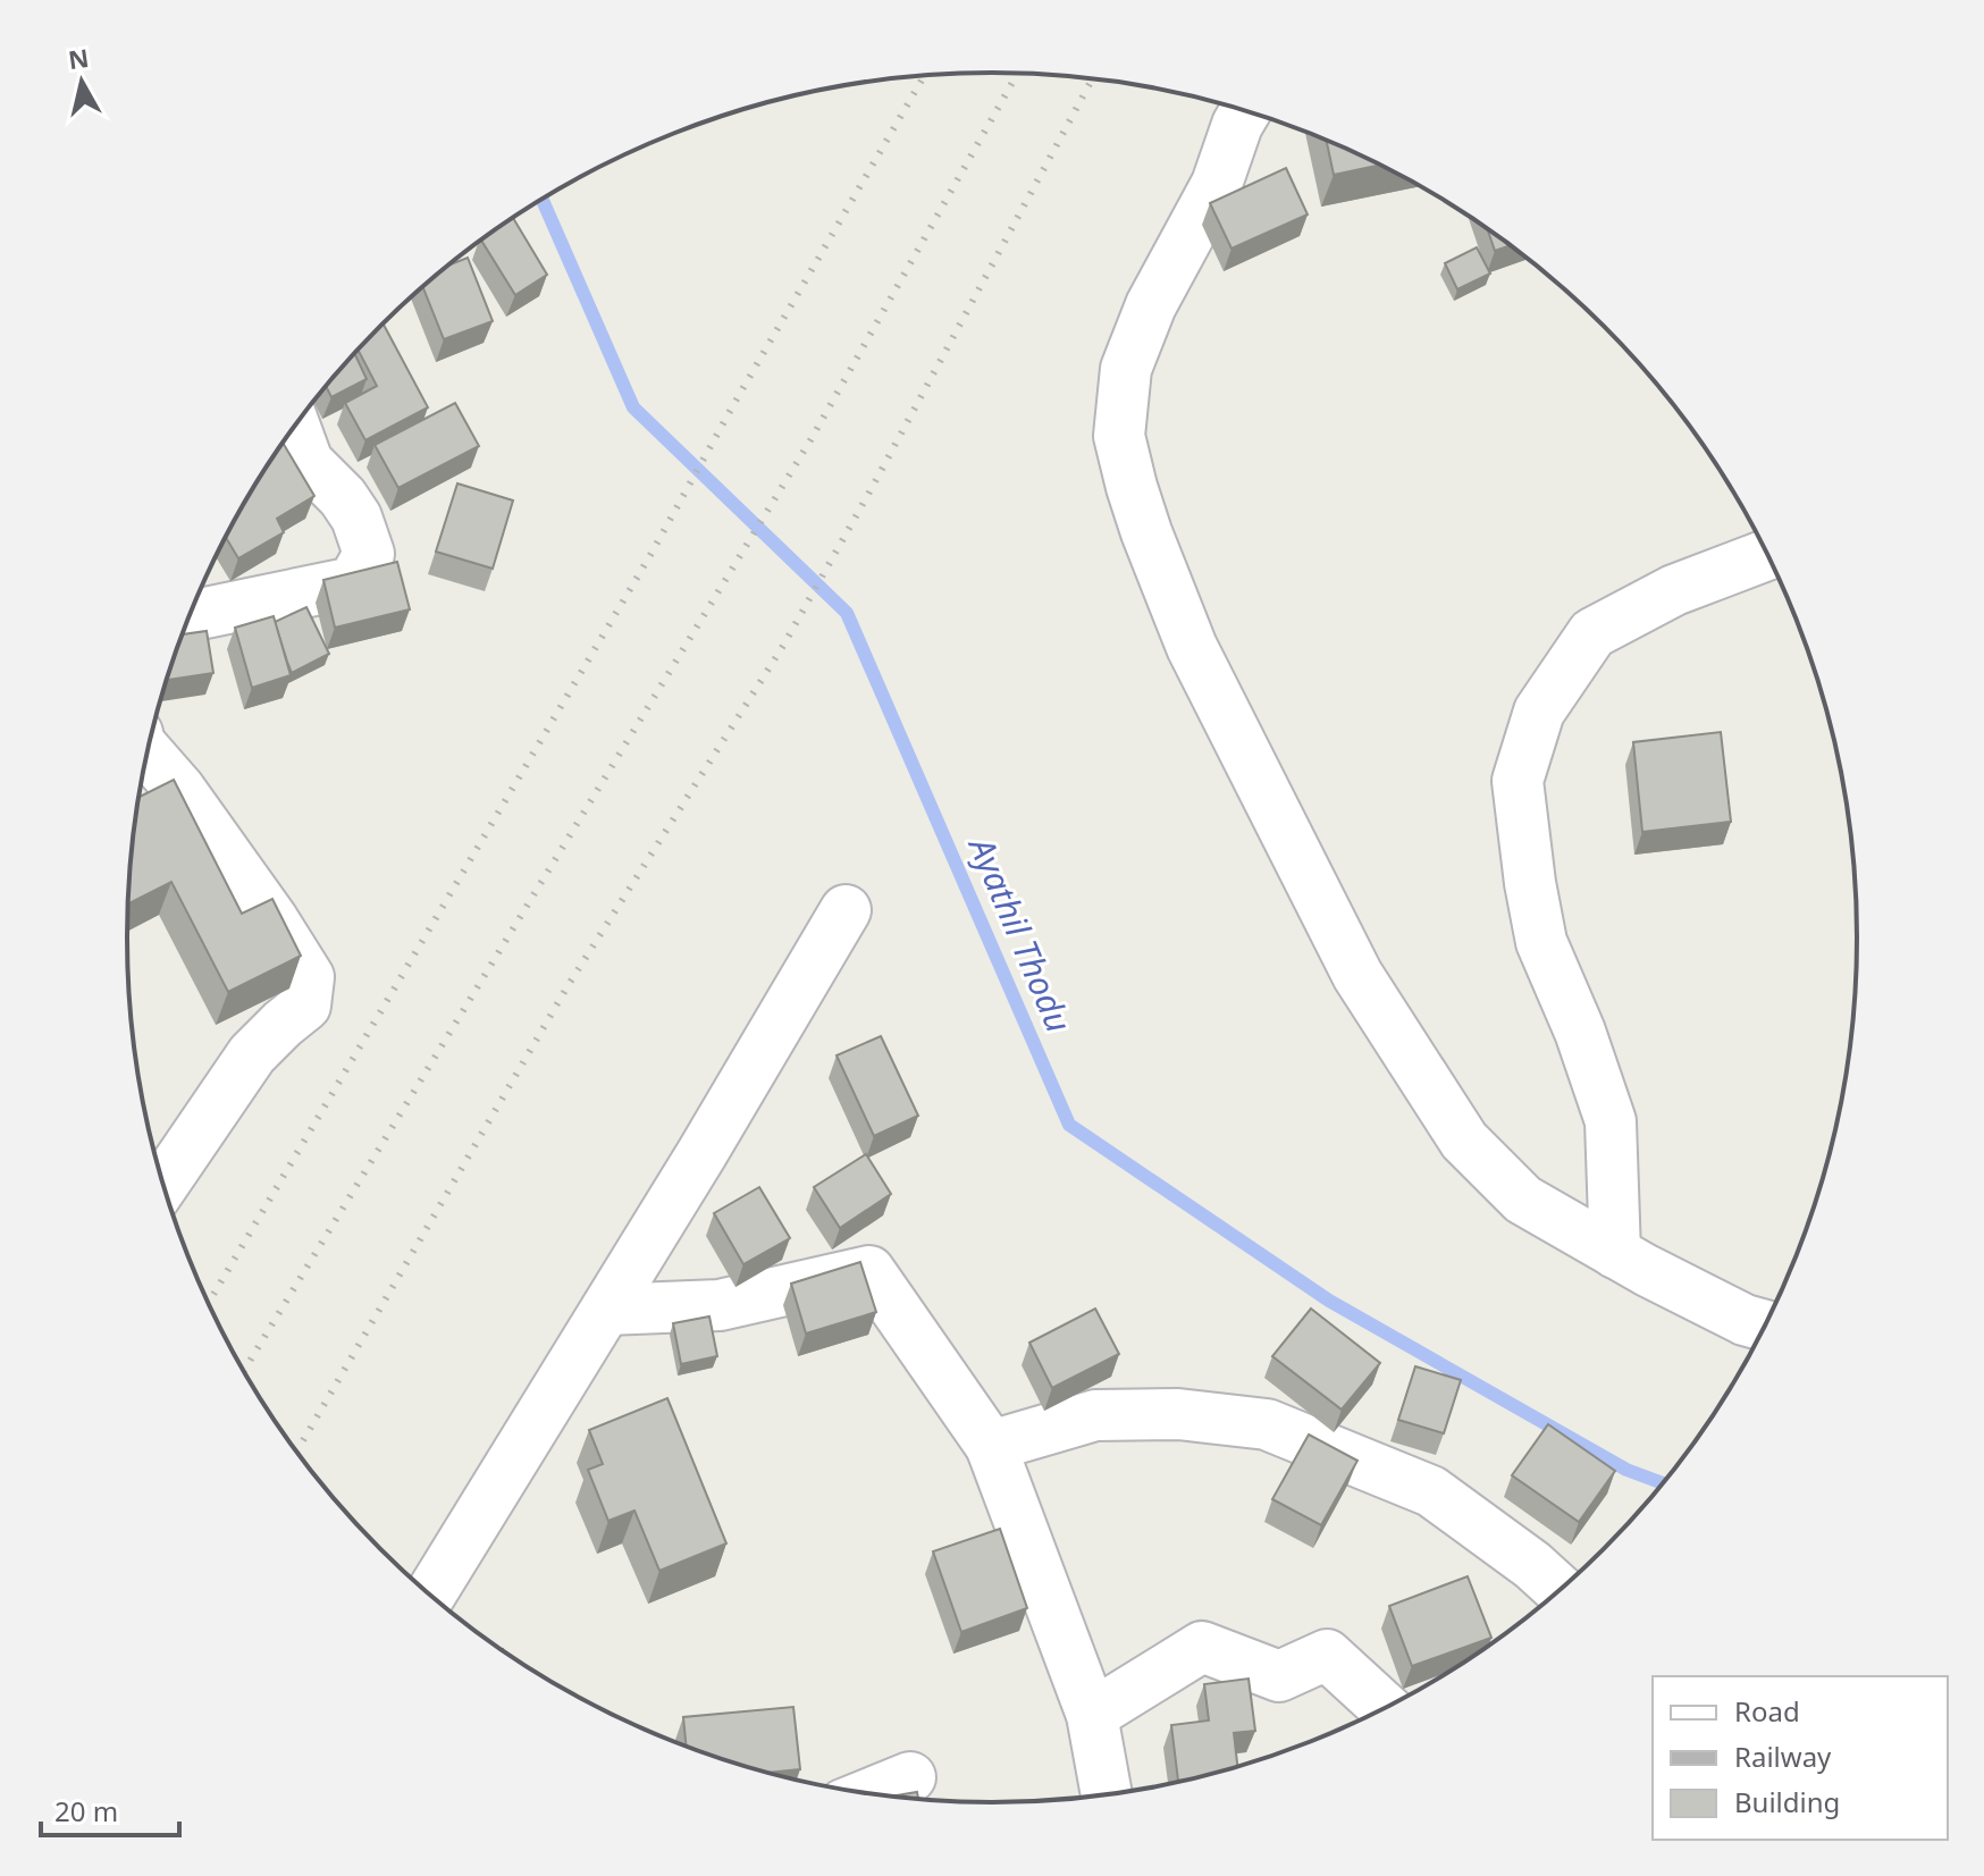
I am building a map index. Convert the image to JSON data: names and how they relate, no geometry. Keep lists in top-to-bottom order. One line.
{"water":["Ayathil Thodu"],"legend":["Road","Railway","Building"],"scale_bar":"20 m","north":"top"}
